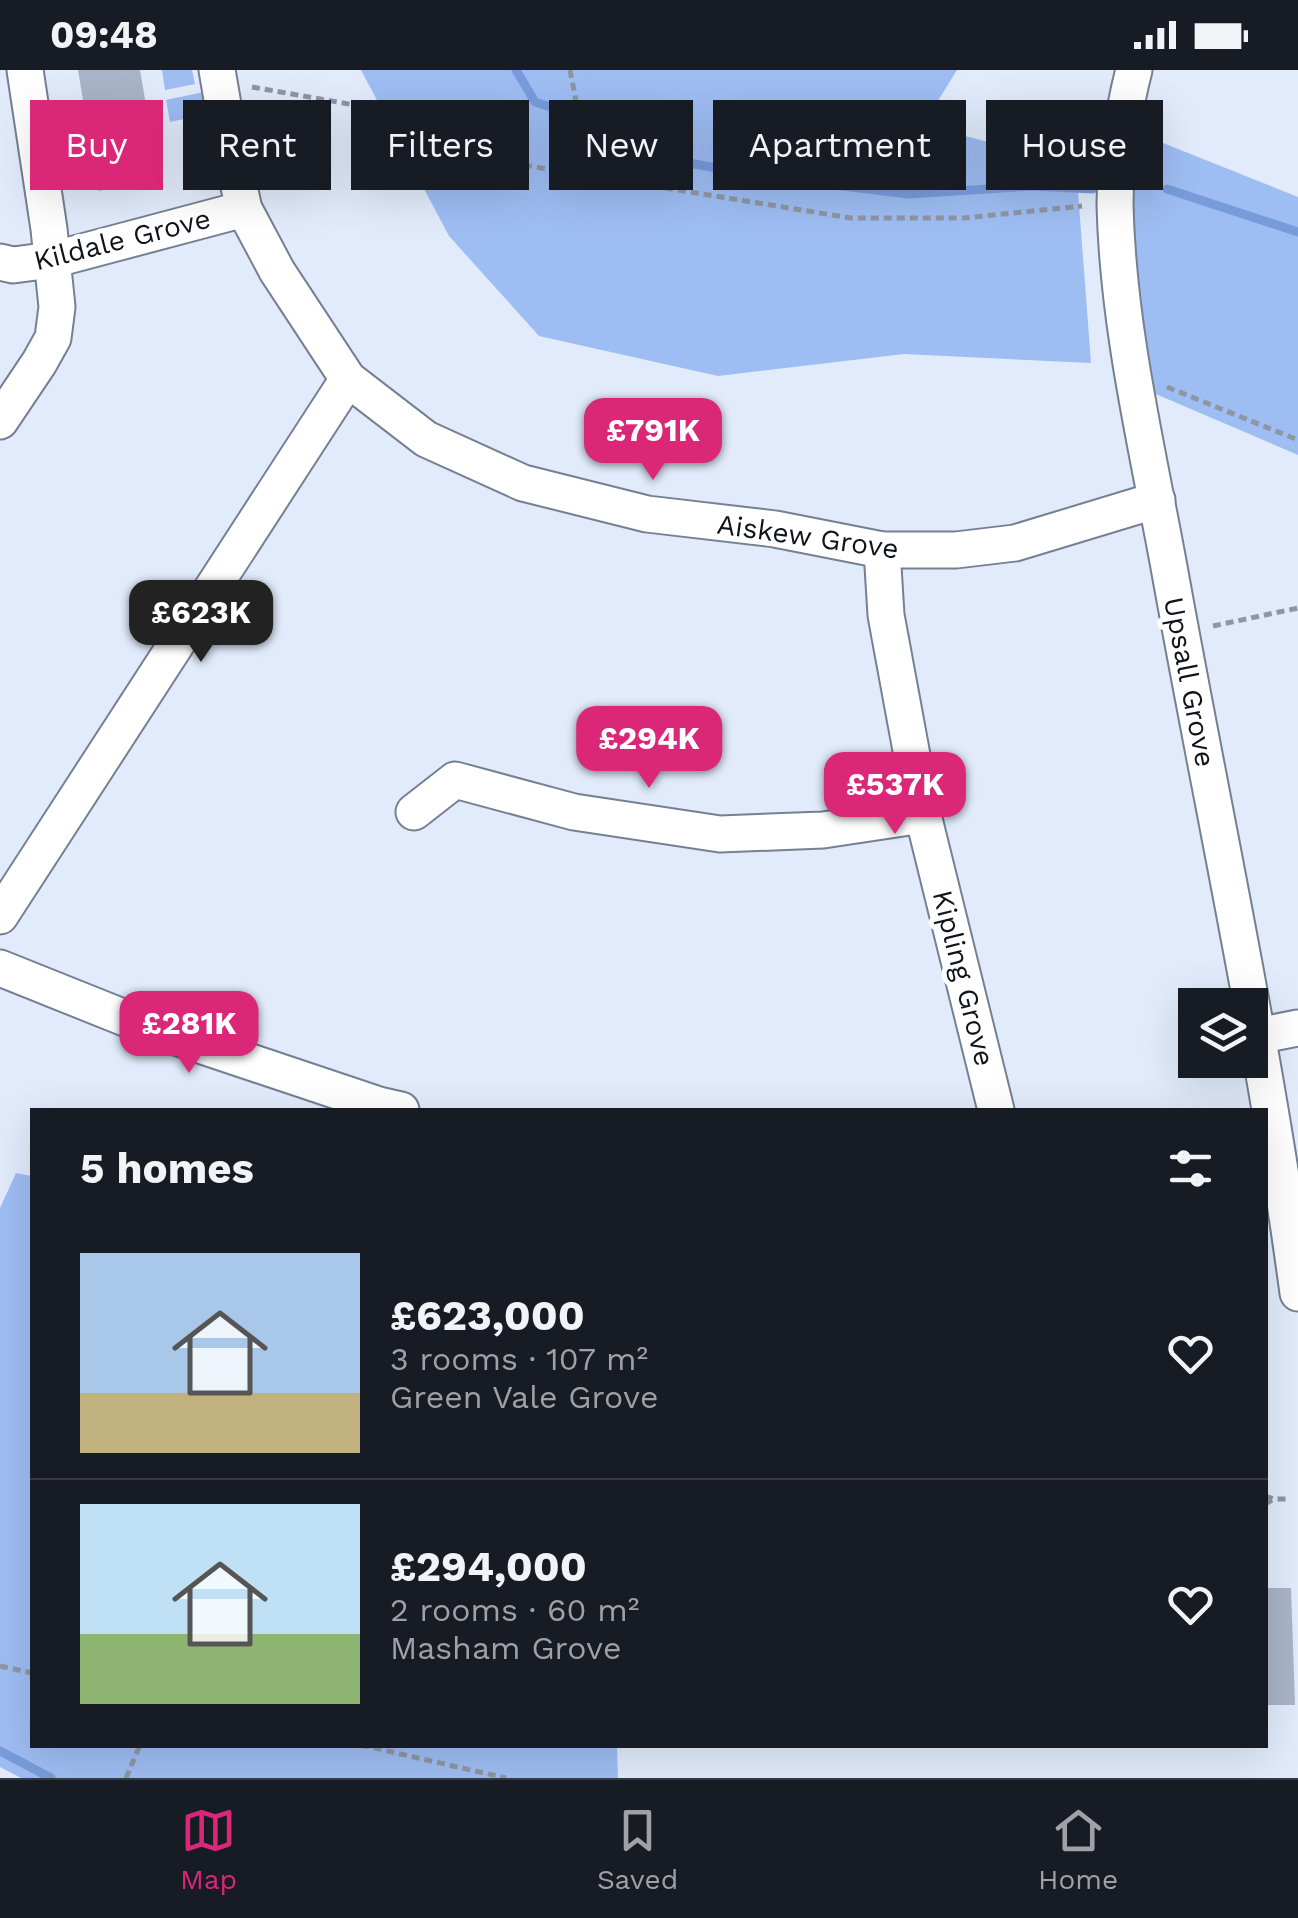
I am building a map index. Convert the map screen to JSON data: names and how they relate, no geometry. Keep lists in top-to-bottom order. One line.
{"streets":{"street":["Kildale Grove","Aiskew Grove","Upsall Grove","Kipling Grove"]},"crossings":[["Kildale Grove","Aiskew Grove"],["Aiskew Grove","Upsall Grove"],["Aiskew Grove","Kipling Grove"]],"page":{"status":"09:48","chip":["Buy","Rent","Filters","New","Apartment","House"],"price":["£791K","£623K","£294K","£537K","£281K"],"heading":"5 homes","list":[{"name":"£623,000","note":"3 rooms · 107 m² · Green Vale Grove"},{"name":"£294,000","note":"2 rooms · 60 m² · Masham Grove"}],"tabs":["Map","Saved","Home"]}}
